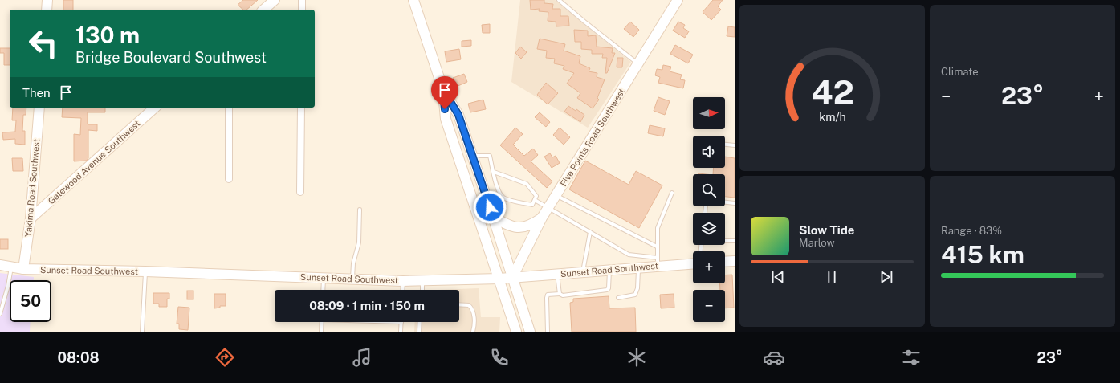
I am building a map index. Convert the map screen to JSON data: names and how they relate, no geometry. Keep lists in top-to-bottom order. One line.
{"streets":{"street":["Five Points Road Southwest","Gatewood Avenue Southwest","Yakima Road Southwest","Sunset Road Southwest"]},"crossings":[["Five Points Road Southwest","Sunset Road Southwest"],["Gatewood Avenue Southwest","Yakima Road Southwest"],["Yakima Road Southwest","Sunset Road Southwest"]],"north":"right","page":{"tile":["Climate",["Range · 83%","415 km"]],"turn":["130 m","Bridge Boulevard Southwest"],"then":"Then","heat":["−","23°","+"],"map_buttons":["+","−"],"song":["Slow Tide","Marlow"],"limit":"50","trip":"08:09 · 1 min · 150 m","tabs":["08:08","23°"],"gauge":["42","km/h"]}}
